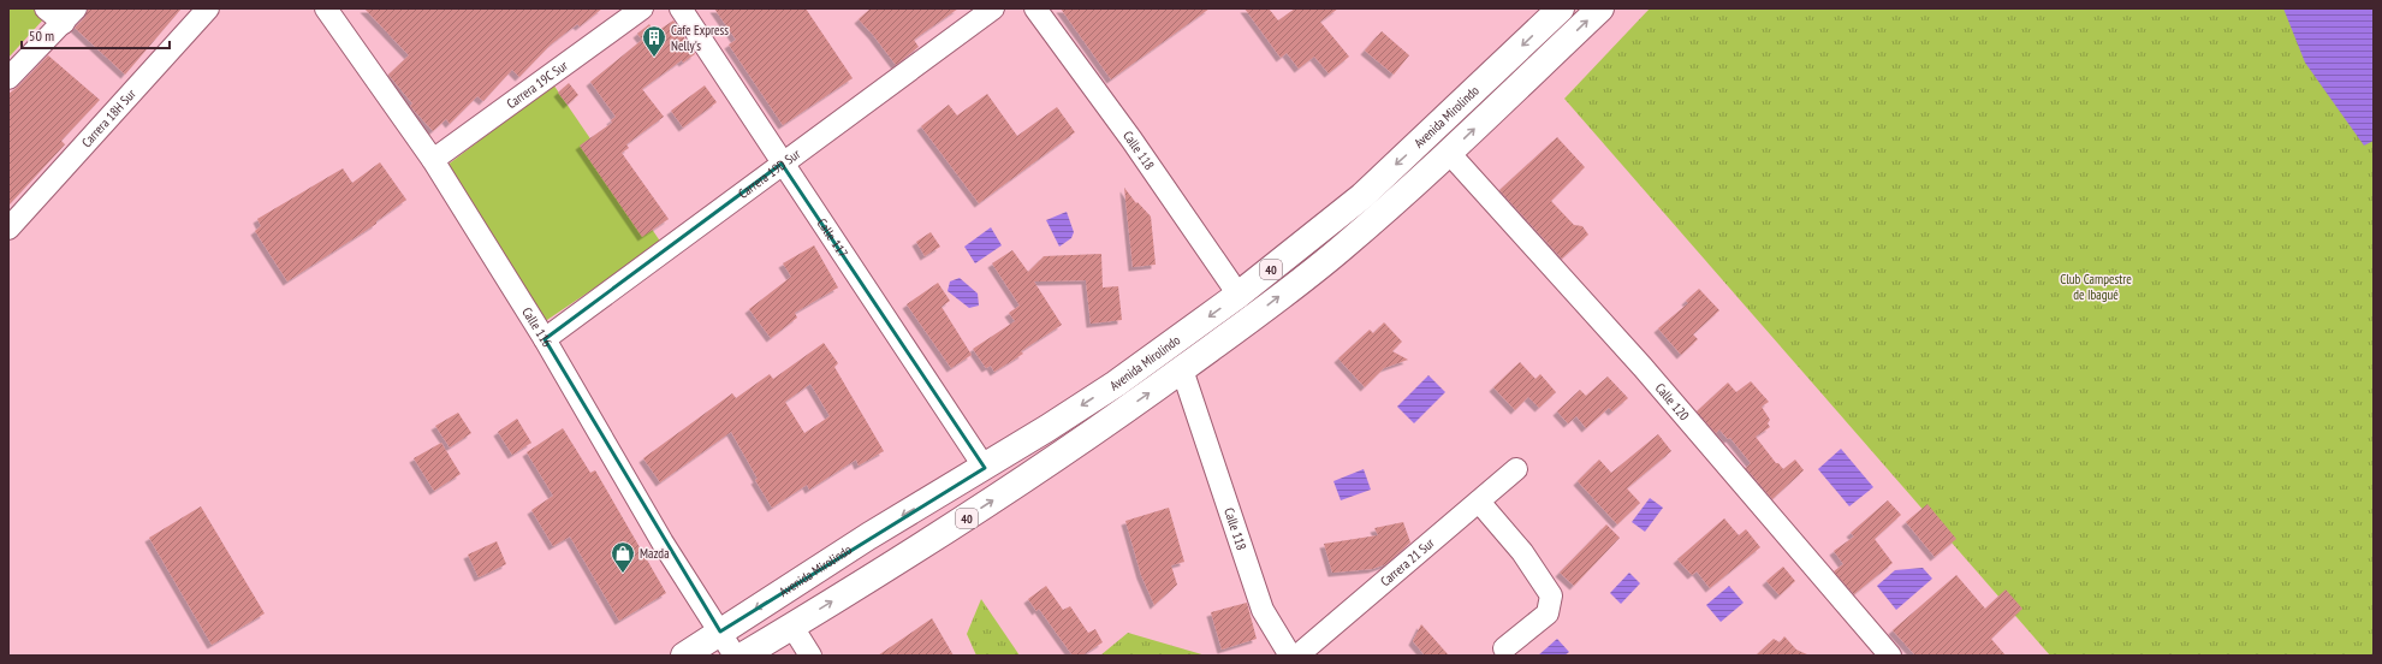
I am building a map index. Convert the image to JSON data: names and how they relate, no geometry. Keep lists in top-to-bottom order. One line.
{"streets":{"main road":["Avenida Mirolindo","40"],"street":["Carrera 19C Sur","Carrera 18H Sur","Calle 118","Carrera 19D Sur","Calle 117","Calle 116","Calle 120","Carrera 21 Sur"]},"crossings":[["Carrera 19C Sur","Calle 116"],["Avenida Mirolindo","Calle 118"],["Avenida Mirolindo","Calle 117"],["Avenida Mirolindo","Calle 116"],["Avenida Mirolindo","Calle 120"],["Carrera 19D Sur","Calle 117"],["Carrera 19D Sur","Calle 116"]],"parks":["Club Campestre de Ibagué"],"places":{"building":["Cafe Express Nelly's"],"shop":["Mazda"]},"scale_bar":"50 m"}
